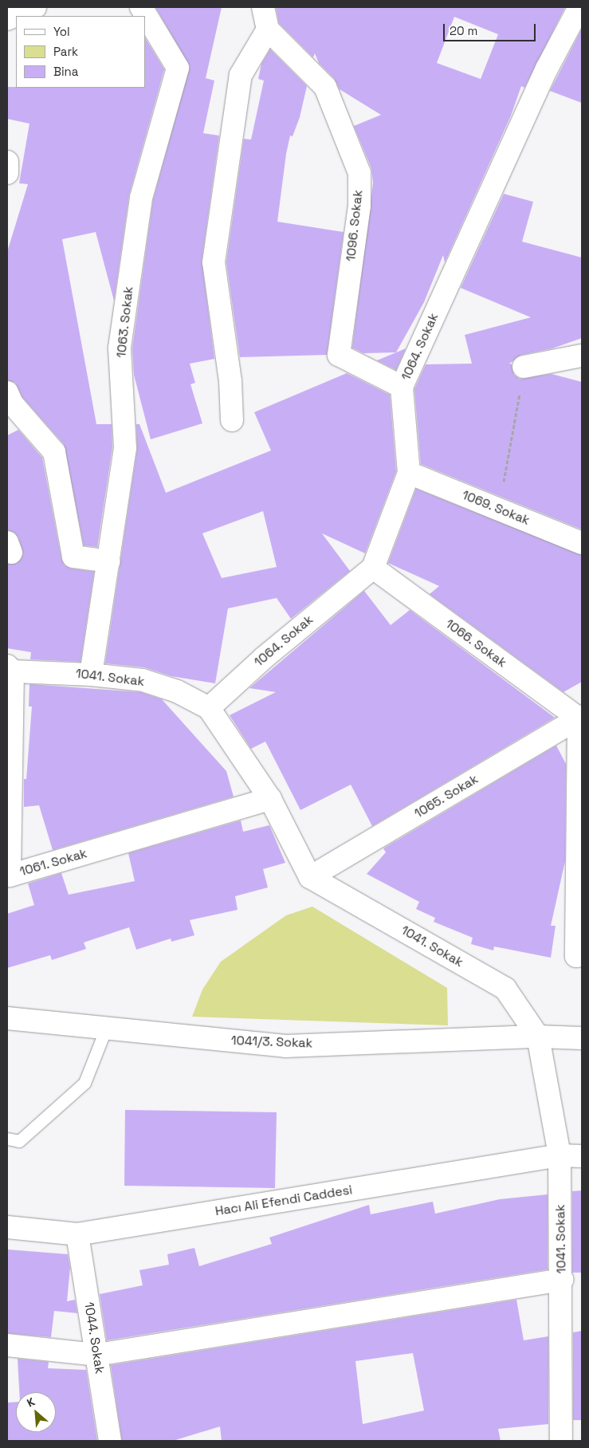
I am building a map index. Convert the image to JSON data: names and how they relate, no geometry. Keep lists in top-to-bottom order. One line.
{"streets":{"street":["1096. Sokak","1063. Sokak","1064. Sokak","1069. Sokak","1066. Sokak","1041. Sokak","1065. Sokak","1061. Sokak","1041/3. Sokak","Hacı Ali Efendi Caddesi","1044. Sokak"]},"crossings":[["1096. Sokak","1064. Sokak"],["1063. Sokak","1041. Sokak"],["1064. Sokak","1069. Sokak"],["1064. Sokak","1066. Sokak"],["1064. Sokak","1041. Sokak"],["1066. Sokak","1065. Sokak"],["1041. Sokak","1065. Sokak"],["1041. Sokak","1061. Sokak"],["1041. Sokak","1041/3. Sokak"],["1041. Sokak","Hacı Ali Efendi Caddesi"],["Hacı Ali Efendi Caddesi","1044. Sokak"]],"legend":["Yol","Park","Bina"],"scale_bar":"20 m","north":"top left"}
